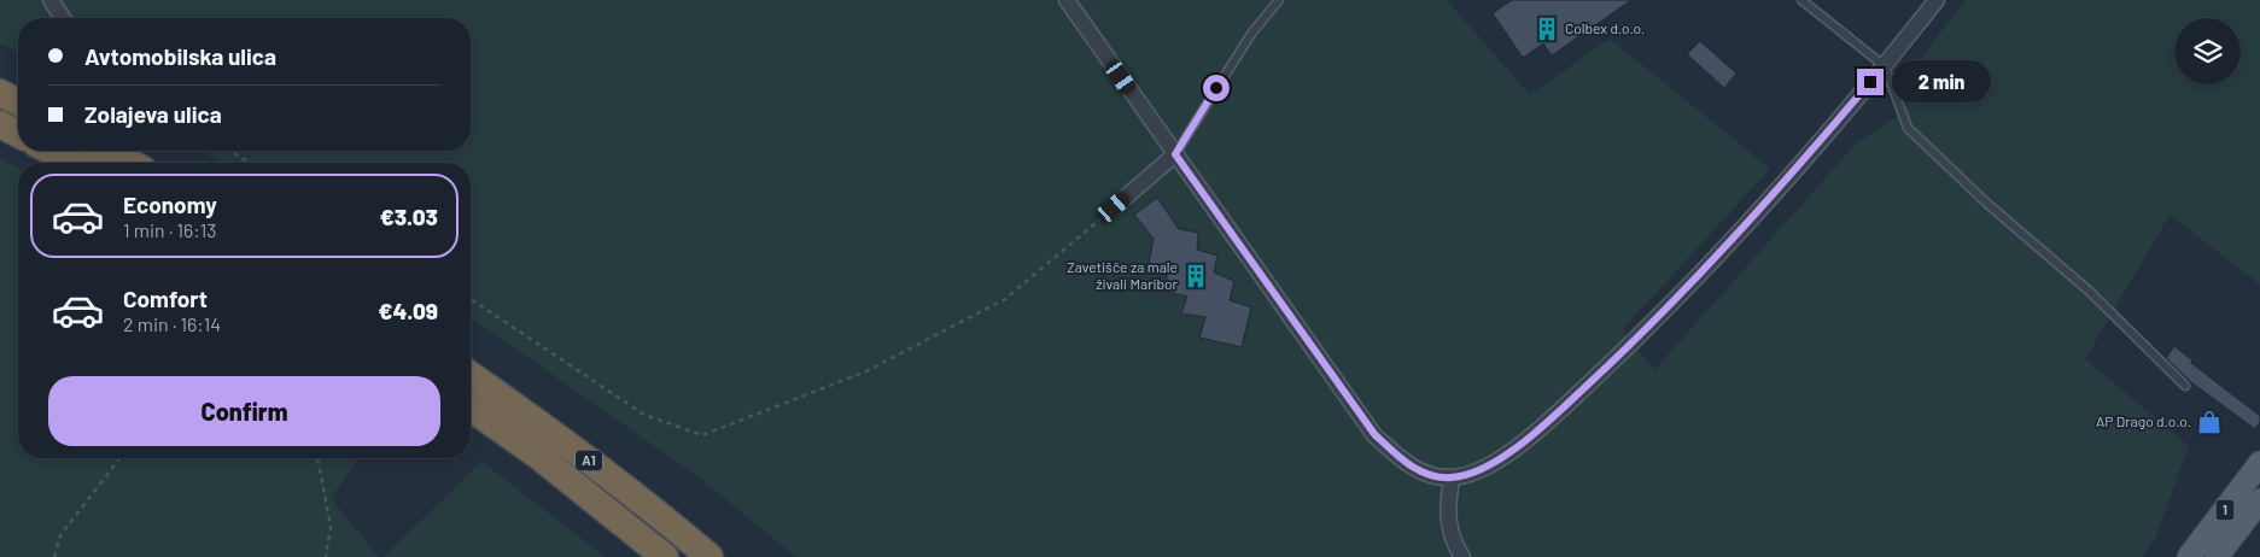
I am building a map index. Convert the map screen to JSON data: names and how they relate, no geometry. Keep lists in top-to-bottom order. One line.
{"streets":{"highway":["A1"],"main road":["1"]},"places":{"building":["Colbex d.o.o.","Zavetišče za male živali Maribor"],"shop":["AP Drago d.o.o."]},"page":{"banner":["Avtomobilska ulica","Zolajeva ulica"],"bubble":"2 min","list":[{"name":"Economy","note":"1 min · 16:13","value":"€3.03"},{"name":"Comfort","note":"2 min · 16:14","value":"€4.09"}],"buttons":"Confirm"}}
